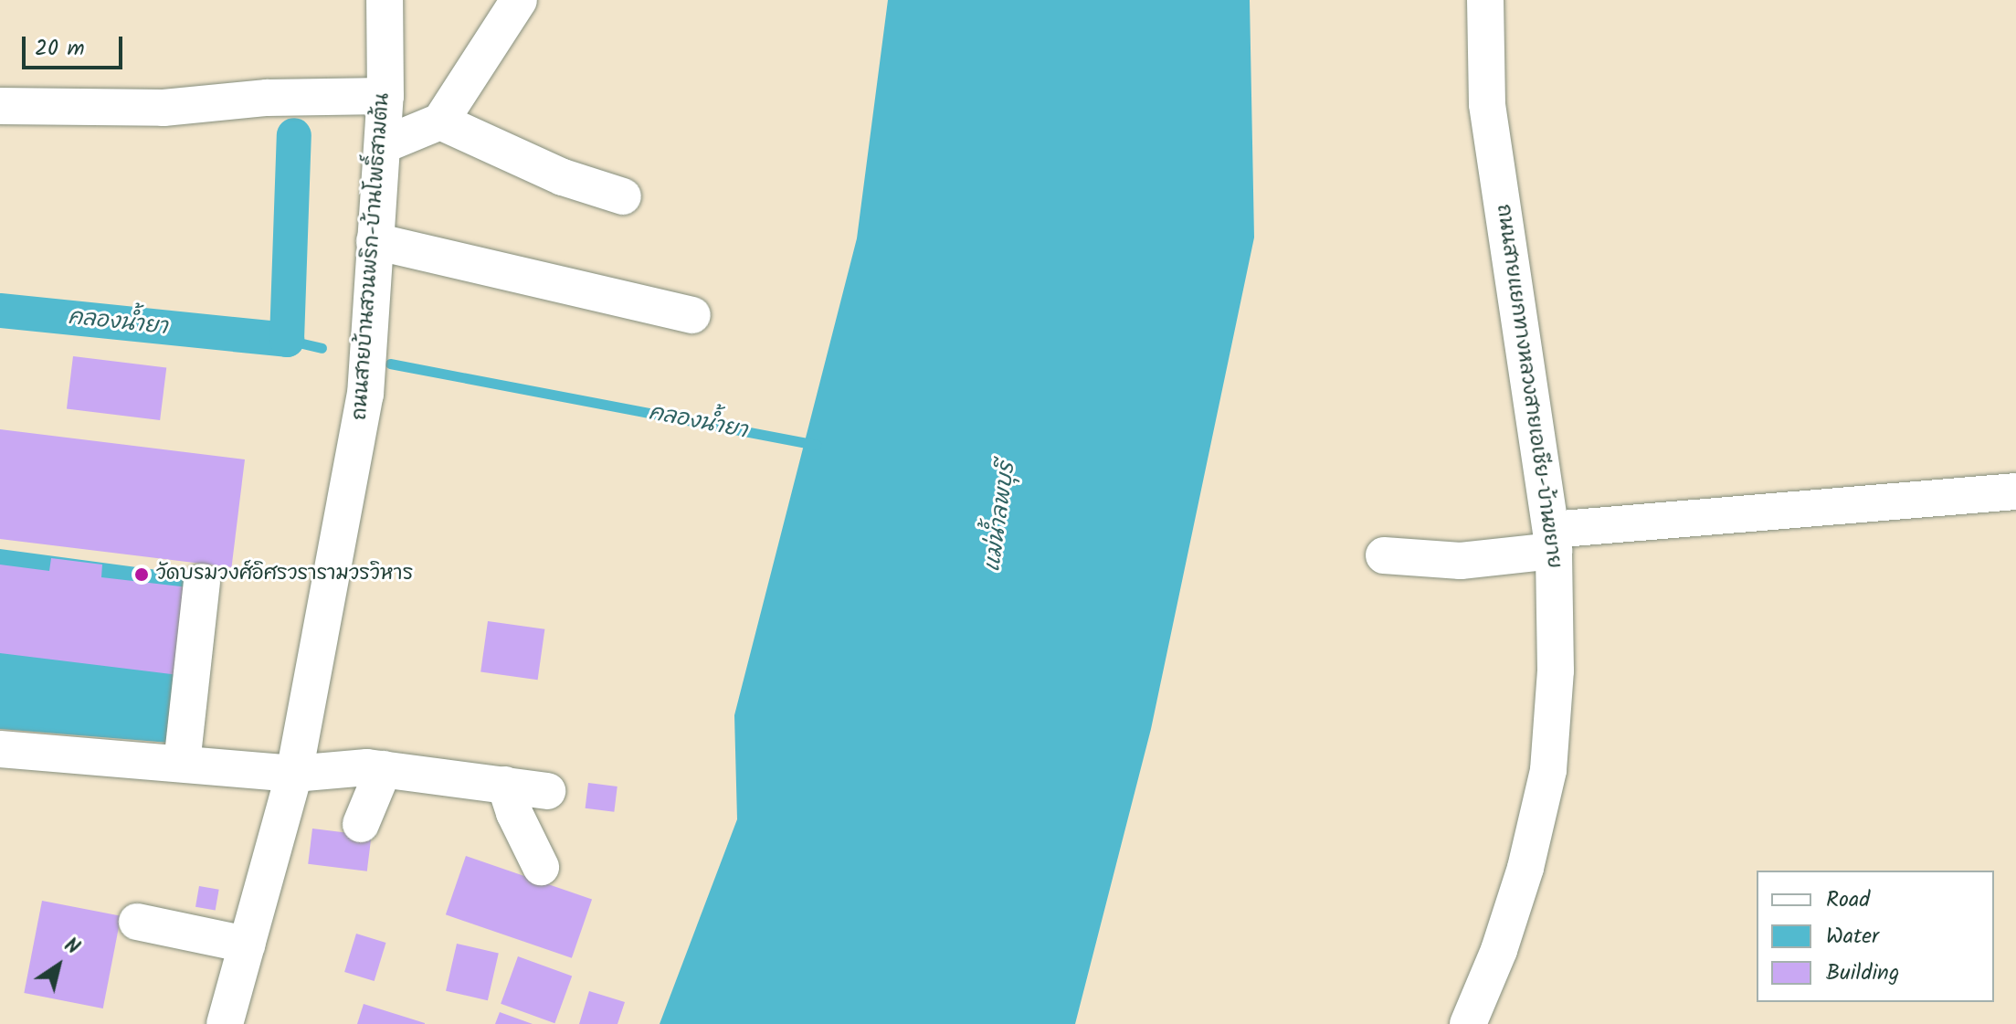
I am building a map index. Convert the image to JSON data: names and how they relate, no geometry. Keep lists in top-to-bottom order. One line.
{"streets":{"street":["ถนนสายบ้านสวนพริก-บ้านโพธิ์สามต้น","ถนนสายแยกทางหลวงสายเอเชีย-บ้านขยาย"]},"water":["คลองน้ำยา","แม่น้ำลพบุรี"],"places":["วัดบรมวงศ์อิศรวรารามวรวิหาร"],"legend":["Road","Water","Building"],"scale_bar":"20 m","north":"top right"}
